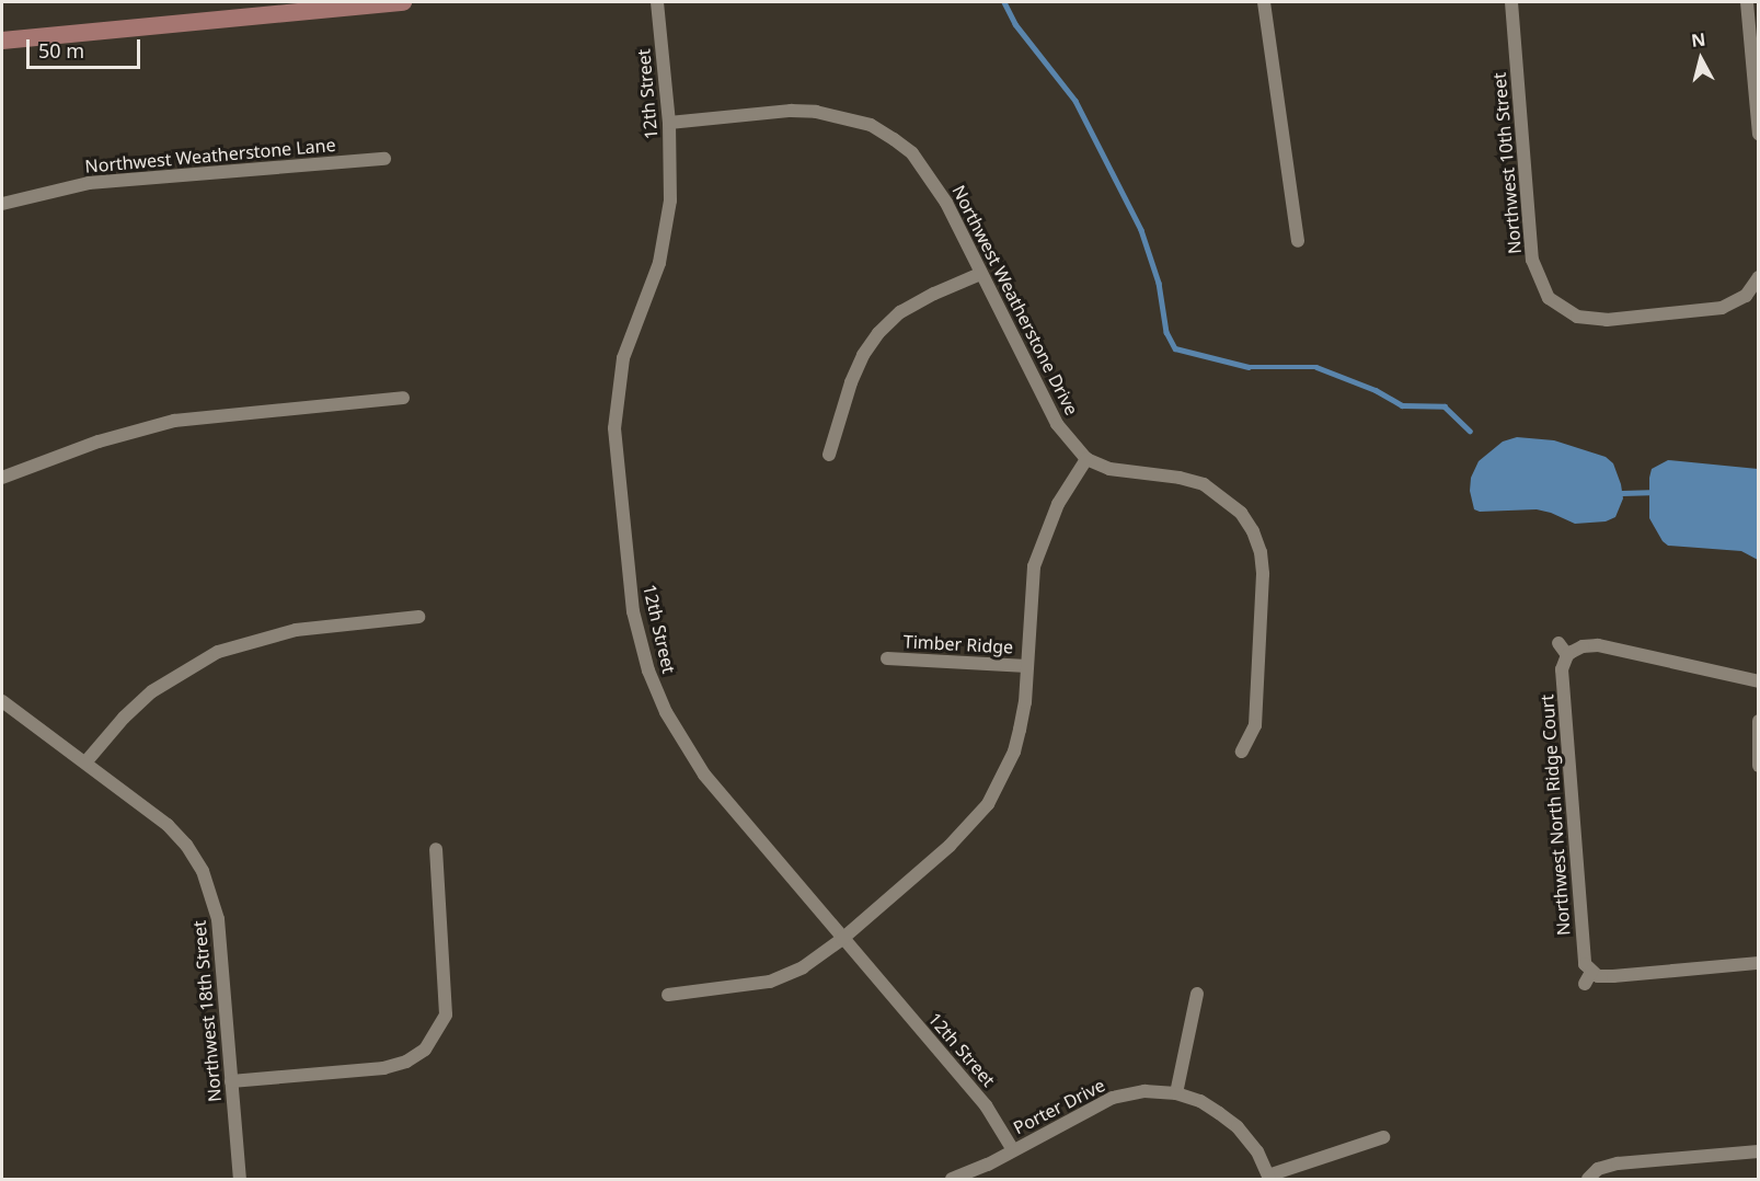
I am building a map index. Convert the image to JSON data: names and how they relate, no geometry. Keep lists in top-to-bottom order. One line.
{"streets":{"street":["12th Street","Northwest Weatherstone Lane","Northwest 10th Street","Northwest Weatherstone Drive","Timber Ridge","Northwest North Ridge Court","Northwest 18th Street","Porter Drive"]},"crossings":[["12th Street","Northwest Weatherstone Drive"],["12th Street","Porter Drive"]],"scale_bar":"50 m","north":"top"}
